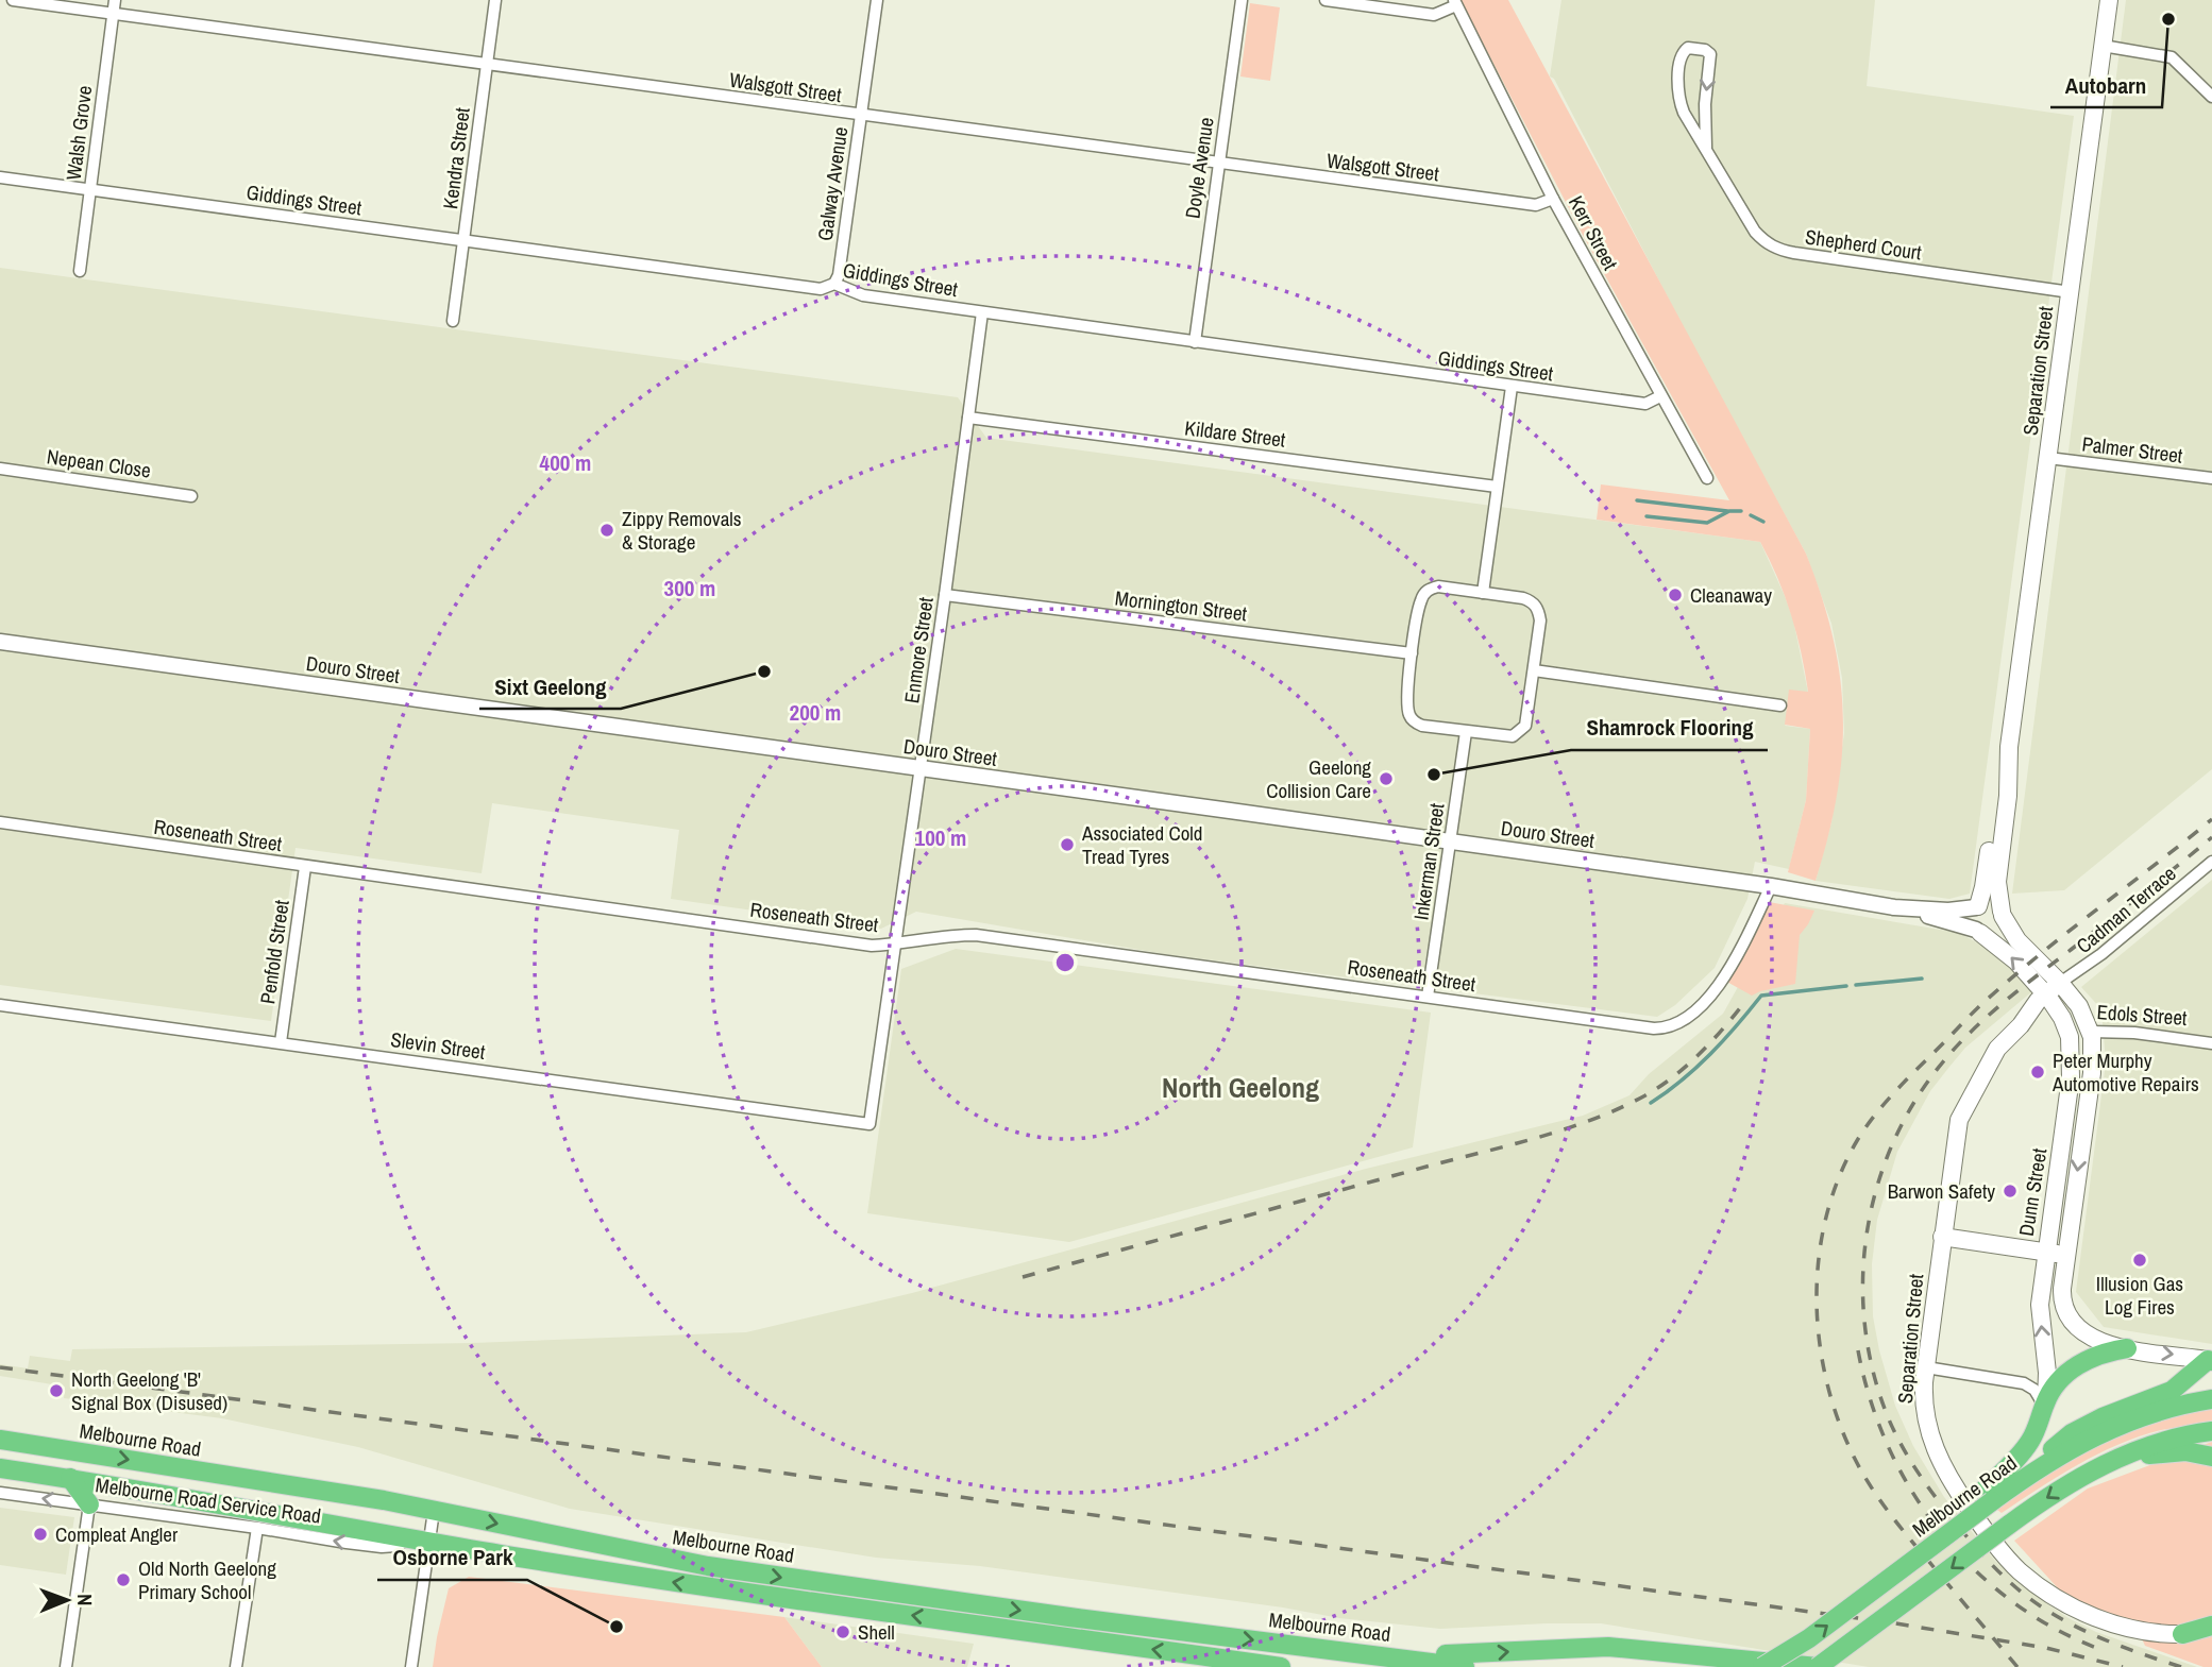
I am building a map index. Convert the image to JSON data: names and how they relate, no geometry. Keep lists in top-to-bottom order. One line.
{"streets":{"highway":["Melbourne Road"],"main road":["Separation Street","Edols Street","Dunn Street"],"street":["Walsgott Street","Walsh Grove","Kendra Street","Doyle Avenue","Galway Avenue","Giddings Street","Kerr Street","Shepherd Court","Kildare Street","Palmer Street","Nepean Close","Mornington Street","Enmore Street","Douro Street","Roseneath Street","Inkerman Street","Cadman Terrace","Penfold Street","Slevin Street","Melbourne Road Service Road"]},"crossings":[["Walsgott Street","Walsh Grove"],["Walsgott Street","Kendra Street"],["Walsgott Street","Doyle Avenue"],["Walsgott Street","Galway Avenue"],["Walsgott Street","Kerr Street"],["Walsh Grove","Giddings Street"],["Kendra Street","Giddings Street"],["Doyle Avenue","Giddings Street"],["Galway Avenue","Giddings Street"],["Giddings Street","Kerr Street"],["Giddings Street","Enmore Street"],["Shepherd Court","Separation Street"],["Separation Street","Palmer Street"],["Separation Street","Douro Street"],["Separation Street","Cadman Terrace"],["Separation Street","Dunn Street"],["Kildare Street","Enmore Street"],["Mornington Street","Enmore Street"],["Mornington Street","Inkerman Street"],["Enmore Street","Douro Street"],["Enmore Street","Roseneath Street"],["Enmore Street","Slevin Street"],["Douro Street","Roseneath Street"],["Douro Street","Inkerman Street"],["Roseneath Street","Inkerman Street"],["Roseneath Street","Penfold Street"],["Cadman Terrace","Dunn Street"],["Penfold Street","Slevin Street"],["Edols Street","Dunn Street"],["Melbourne Road","Melbourne Road Service Road"]],"one_way":["Melbourne Road Service Road"],"districts":["North Geelong"],"places":["Autobarn","Zippy Removals & Storage","Cleanaway","Sixt Geelong","Shamrock Flooring","Geelong Collision Care","Associated Cold Tread Tyres","Peter Murphy Automotive Repairs","Barwon Safety","Illusion Gas Log Fires","North Geelong 'B' Signal Box (Disused)","Compleat Angler","Old North Geelong Primary School","Osborne Park","Shell"],"north":"right","rings":["400 m","300 m","200 m","100 m"]}
